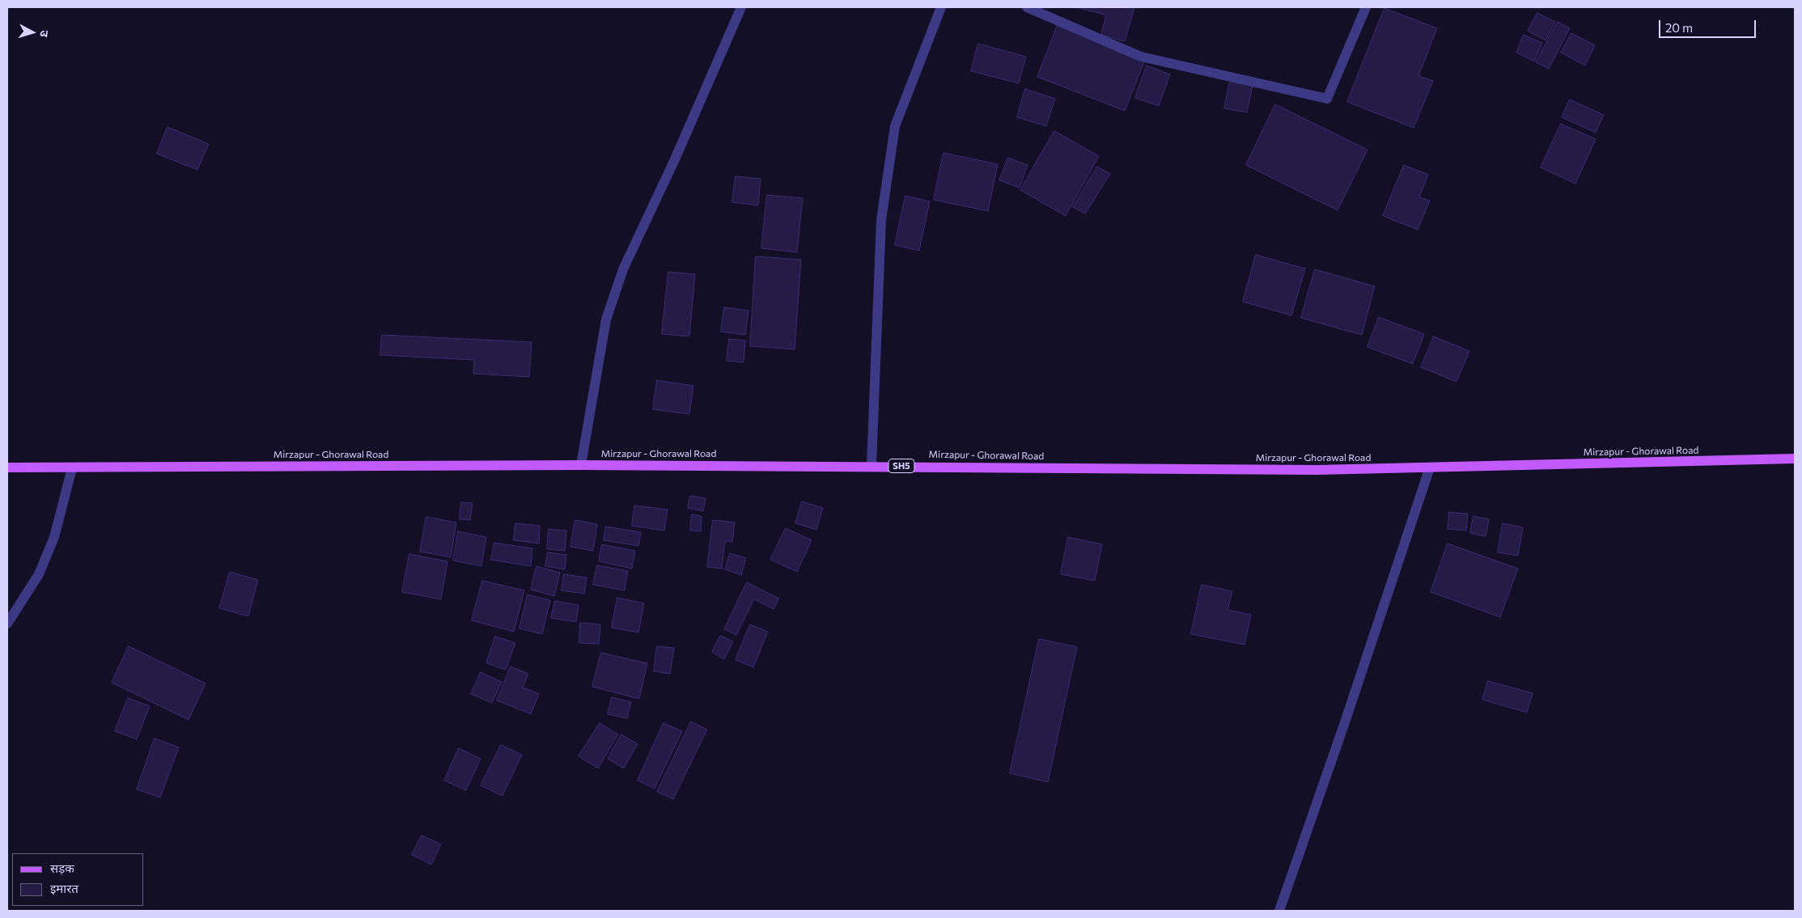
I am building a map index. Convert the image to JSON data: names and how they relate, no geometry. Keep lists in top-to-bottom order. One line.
{"streets":{"main road":["Mirzapur - Ghorawal Road","SH5"]},"legend":["सड़क","इमारत"],"scale_bar":"20 m","north":"right"}
